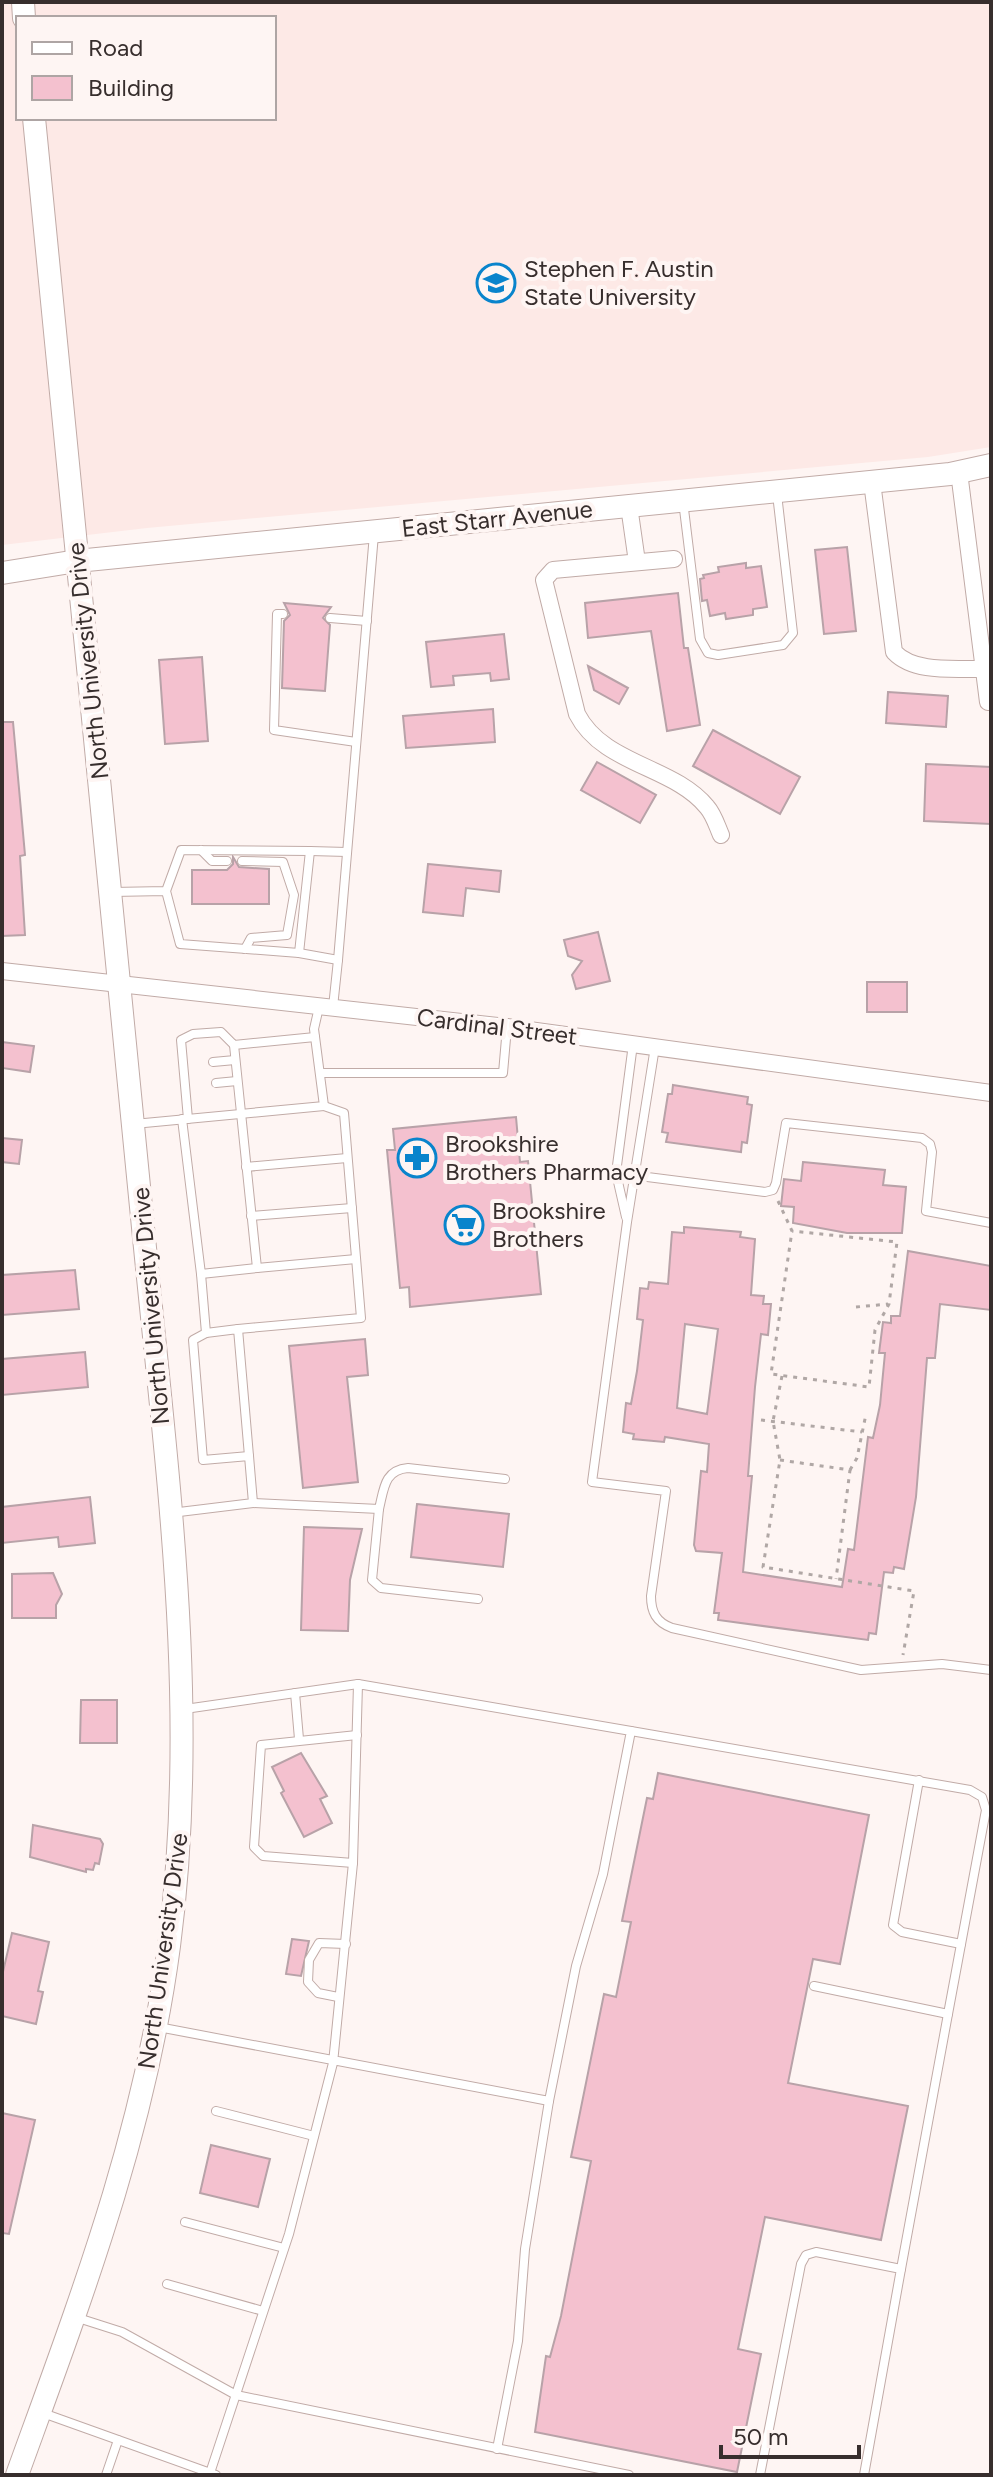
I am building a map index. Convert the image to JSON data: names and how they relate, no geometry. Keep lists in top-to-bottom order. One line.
{"streets":{"main road":["East Starr Avenue","North University Drive"],"street":["Cardinal Street"]},"crossings":[["East Starr Avenue","North University Drive"],["North University Drive","Cardinal Street"]],"places":{"school or university":["Stephen F. Austin State University"],"pharmacy":["Brookshire Brothers Pharmacy"],"supermarket":["Brookshire Brothers"]},"legend":["Road","Building"],"scale_bar":"50 m"}
